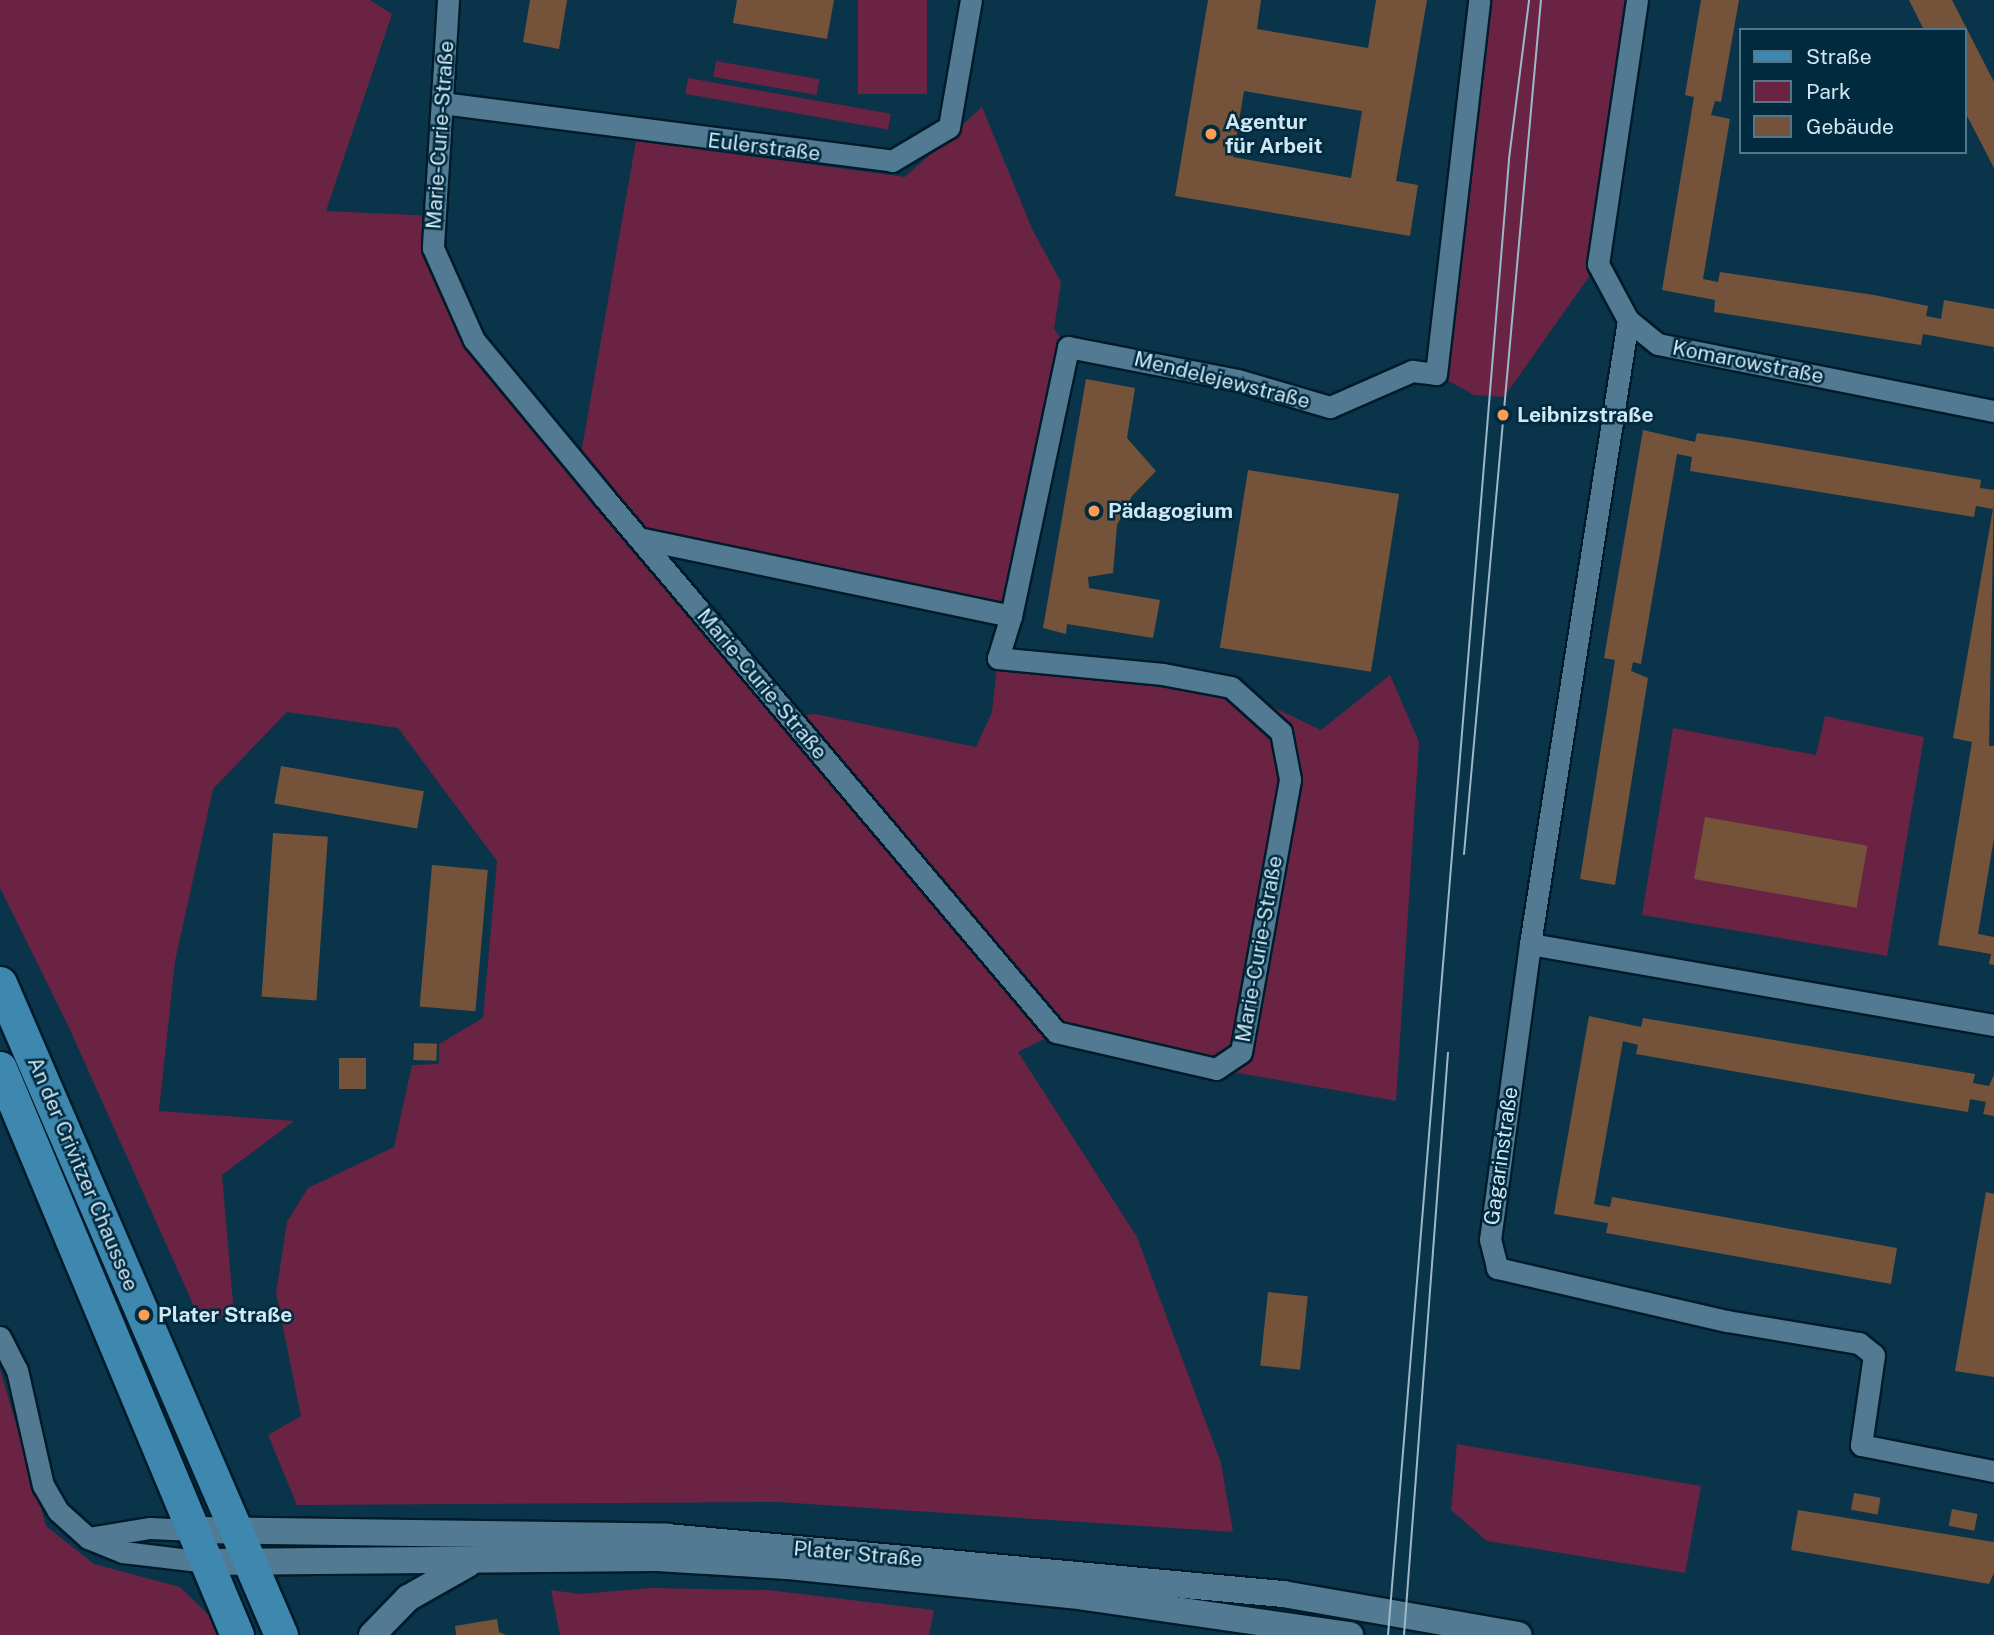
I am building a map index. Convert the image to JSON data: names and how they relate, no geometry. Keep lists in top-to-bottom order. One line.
{"streets":{"main road":["An der Crivitzer Chaussee"],"street":["Marie-Curie-Straße","Eulerstraße","Komarowstraße","Mendelejewstraße","Gagarinstraße","Plater Straße"]},"crossings":[["Marie-Curie-Straße","Eulerstraße"],["Marie-Curie-Straße","Mendelejewstraße"],["An der Crivitzer Chaussee","Plater Straße"]],"places":["Agentur für Arbeit","Leibnizstraße","Pädagogium","Plater Straße"],"legend":["Straße","Park","Gebäude"]}
